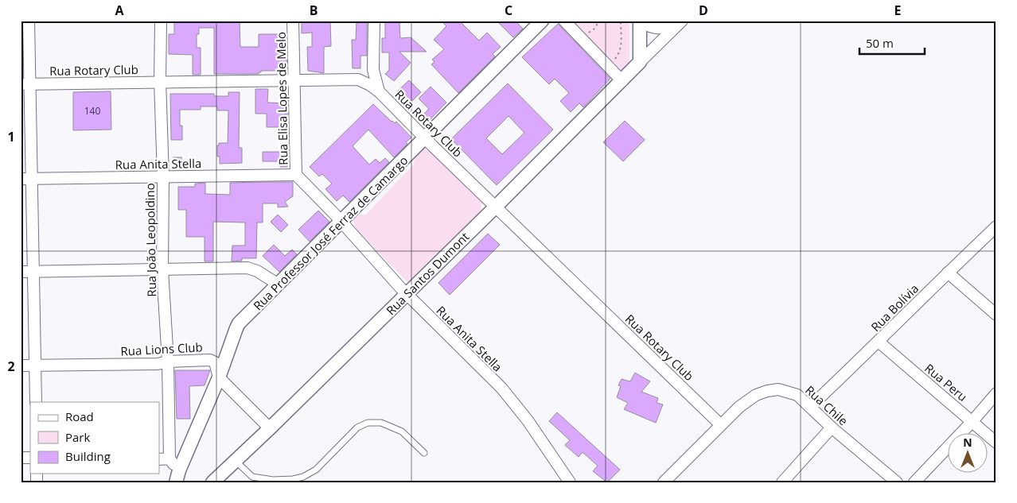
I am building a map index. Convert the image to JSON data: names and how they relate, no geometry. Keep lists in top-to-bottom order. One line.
{"streets":{"street":["Rua Rotary Club","Rua Elisa Lopes de Melo","Rua Anita Stella","Rua Professor José Ferraz de Camargo","Rua João Leopoldino","Rua Santos Dumont","Rua Bolívia","Rua Lions Club","Rua Peru","Rua Chile"]},"crossings":[["Rua Rotary Club","Rua Elisa Lopes de Melo"],["Rua Rotary Club","Rua Professor José Ferraz de Camargo"],["Rua Rotary Club","Rua João Leopoldino"],["Rua Rotary Club","Rua Santos Dumont"],["Rua Rotary Club","Rua Chile"],["Rua Elisa Lopes de Melo","Rua Anita Stella"],["Rua Anita Stella","Rua Professor José Ferraz de Camargo"],["Rua Anita Stella","Rua João Leopoldino"],["Rua Anita Stella","Rua Santos Dumont"],["Rua Professor José Ferraz de Camargo","Rua Lions Club"],["Rua João Leopoldino","Rua Lions Club"],["Rua Santos Dumont","Rua Lions Club"],["Rua Bolívia","Rua Peru"],["Rua Bolívia","Rua Chile"]],"house_numbers":["140"],"legend":["Road","Park","Building"],"scale_bar":"50 m","north":"top","grid":{"columns":["A","B","C","D","E"],"rows":["1","2"]}}
